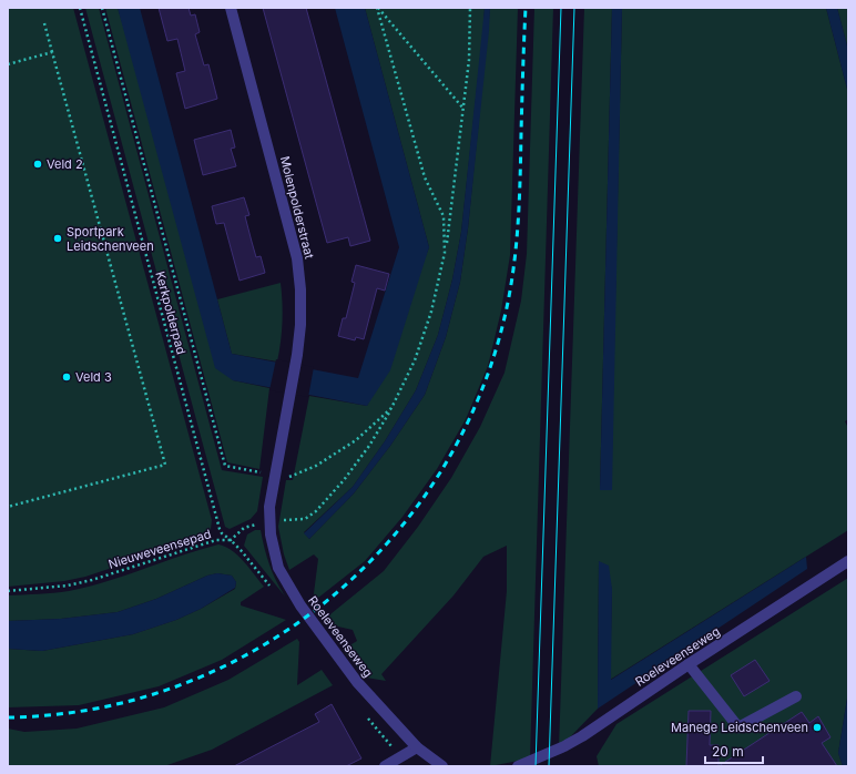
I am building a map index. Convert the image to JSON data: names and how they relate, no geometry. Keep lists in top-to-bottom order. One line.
{"streets":{"street":["Molenpolderstraat","Roeleveenseweg"],"path":["Kerkpolderpad","Nieuweveensepad"]},"crossings":[["Molenpolderstraat","Kerkpolderpad"],["Molenpolderstraat","Roeleveenseweg"],["Kerkpolderpad","Nieuweveensepad"]],"places":["Veld 2","Sportpark Leidschenveen","Veld 3","Manege Leidschenveen"],"scale_bar":"20 m"}
